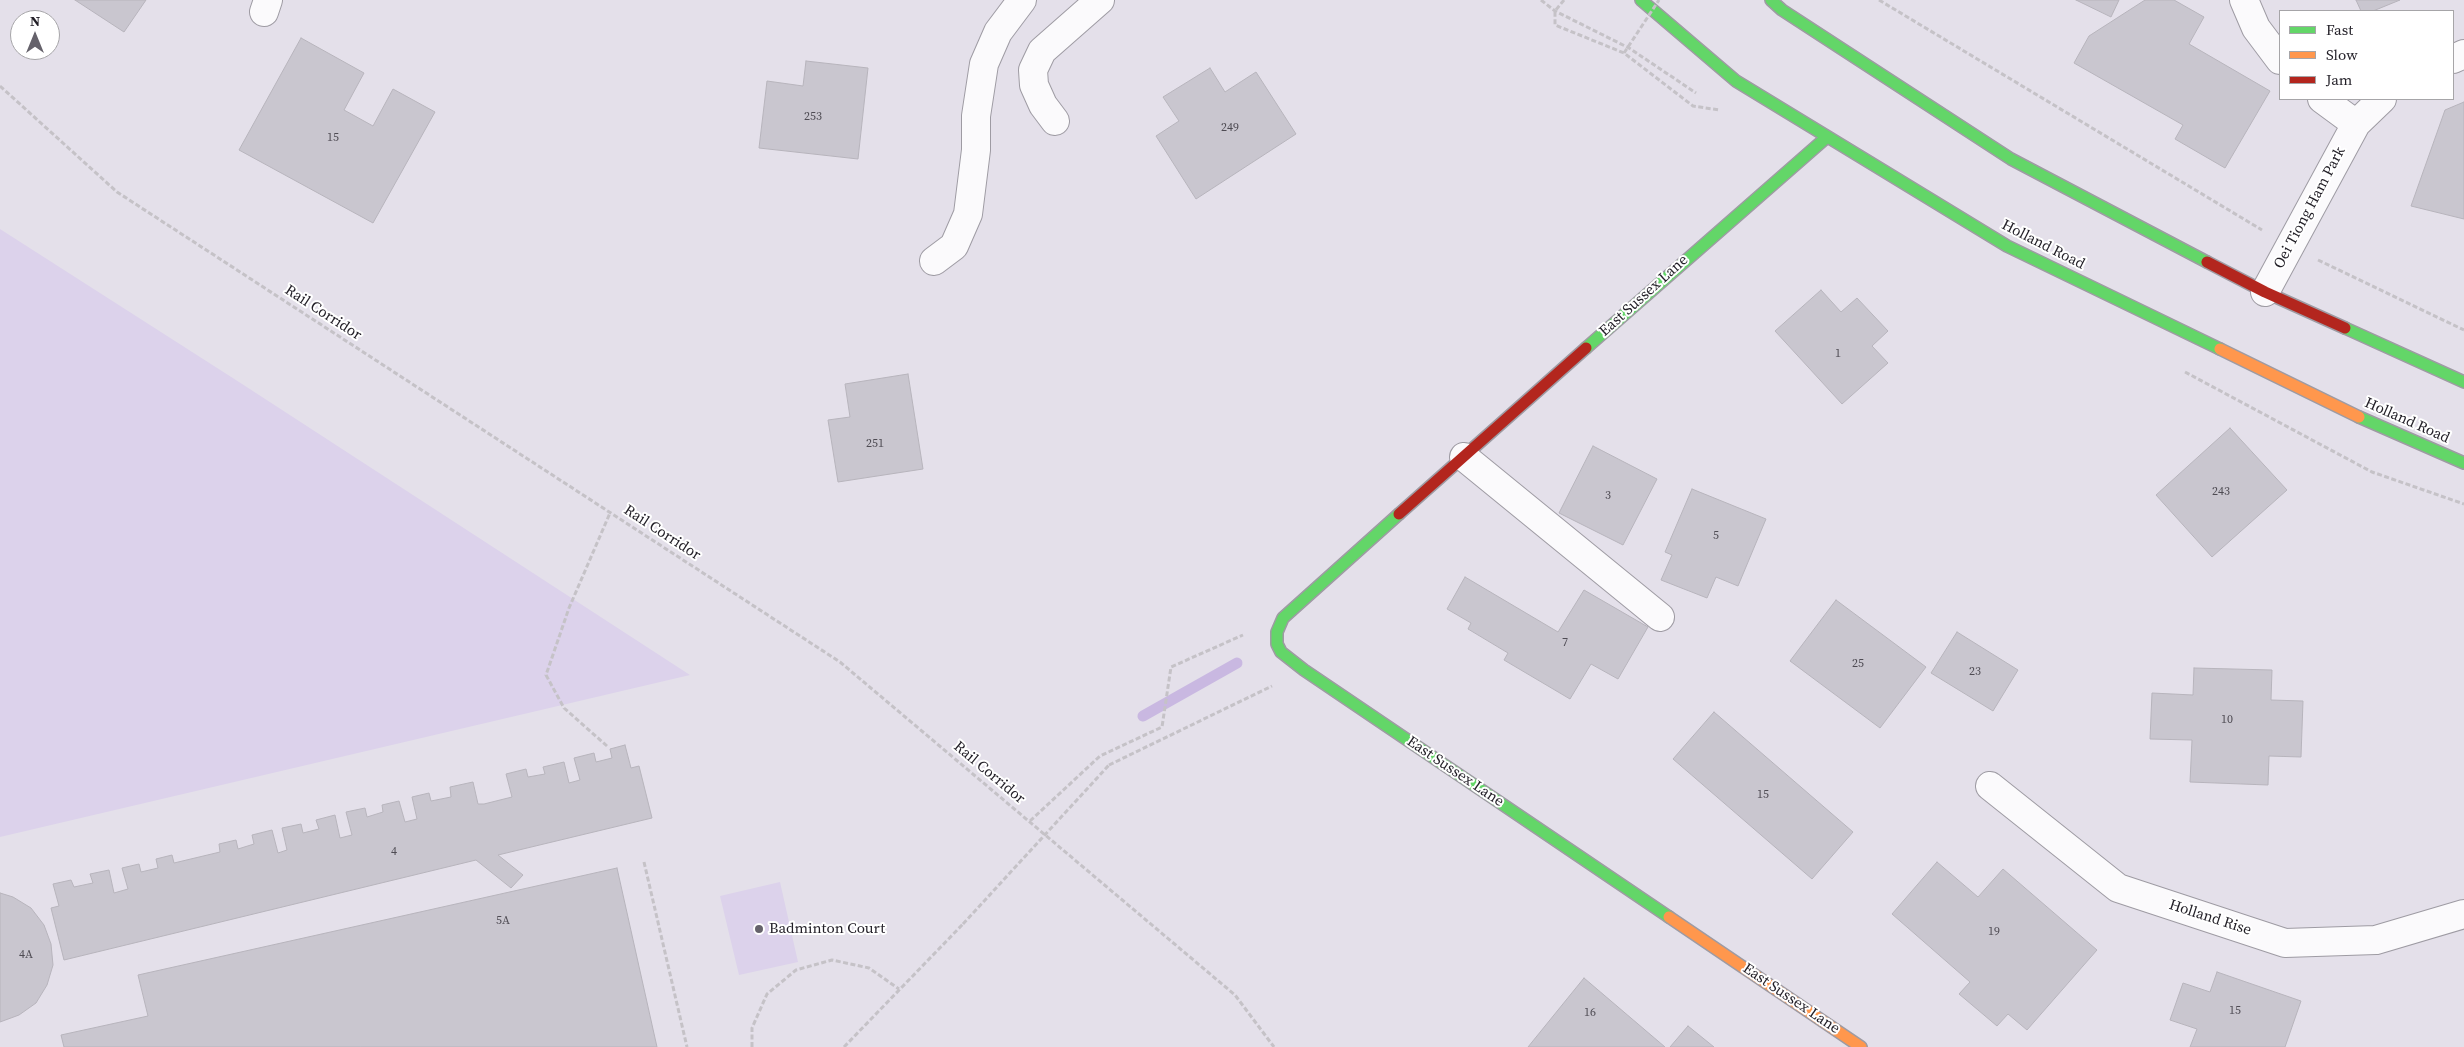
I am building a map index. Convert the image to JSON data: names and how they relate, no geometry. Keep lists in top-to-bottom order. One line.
{"streets":{"main road":["Holland Road","East Sussex Lane"],"street":["Oei Tiong Ham Park","Holland Rise"],"path":["Rail Corridor"]},"crossings":[["Holland Road","East Sussex Lane"]],"places":["Badminton Court"],"house_numbers":["253","249","15","1","251","243","3","5","7","25","23","10","15","4","5A","19","4A","15","16"],"legend":["Fast","Slow","Jam"],"north":"top"}
